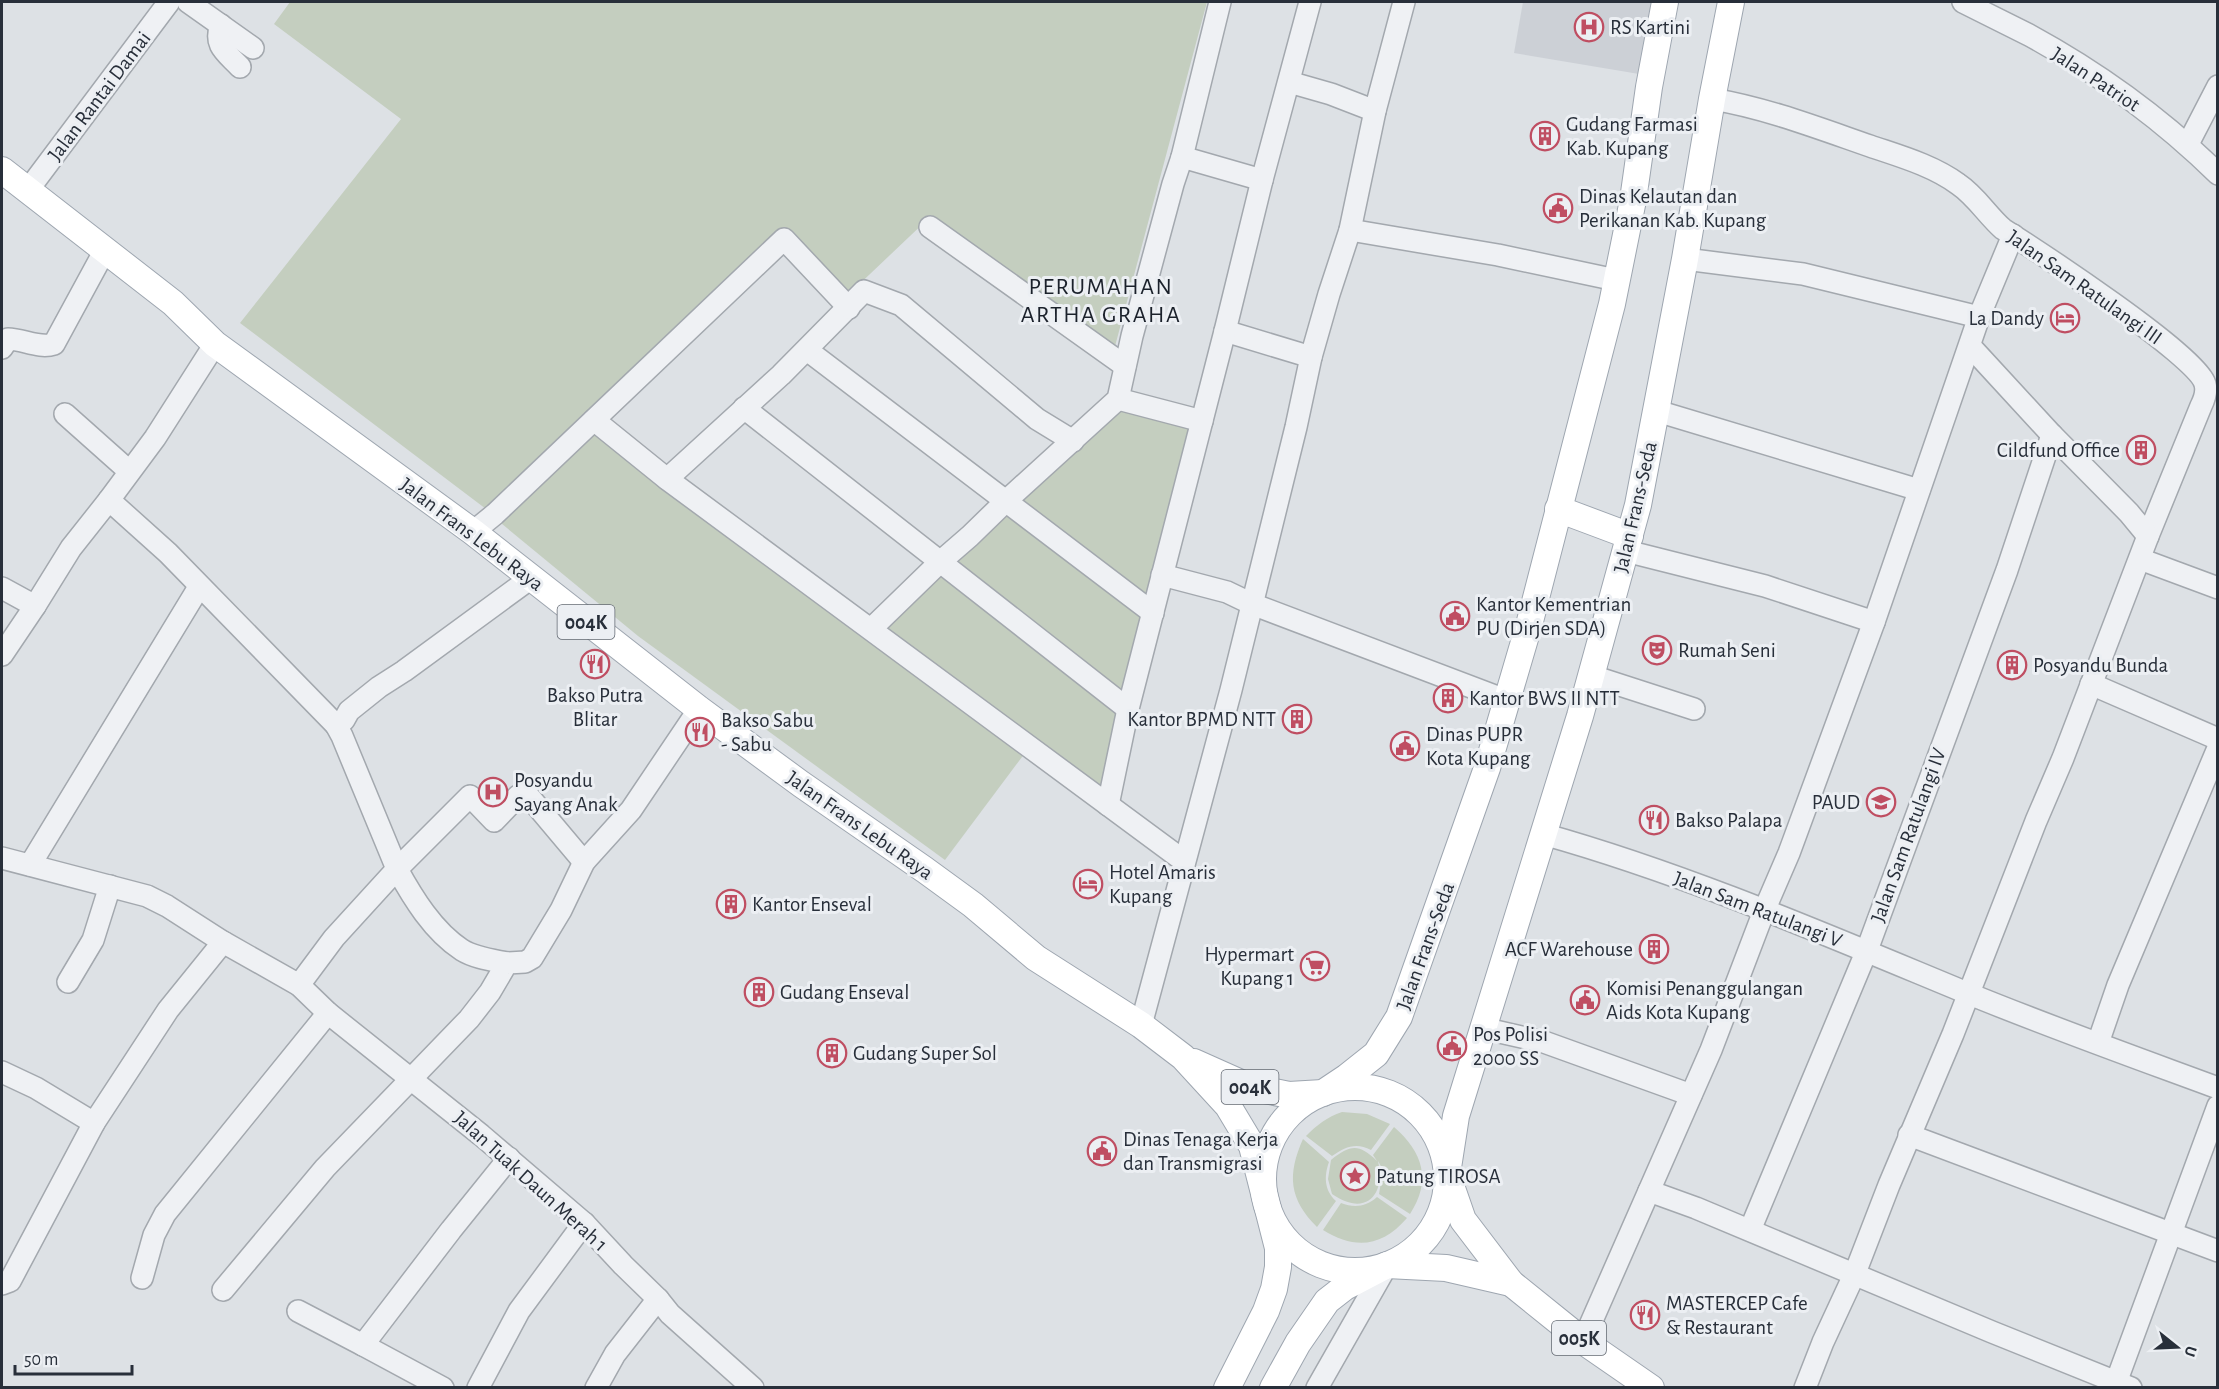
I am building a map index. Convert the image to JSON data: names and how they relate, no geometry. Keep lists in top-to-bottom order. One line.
{"streets":{"main road":["Jalan Frans-Seda","Jalan Frans Lebu Raya","004K","005K"],"street":["Jalan Patriot","Jalan Rantai Damai","Jalan Sam Ratulangi III","Jalan Sam Ratulangi IV","Jalan Sam Ratulangi V","Jalan Tuak Daun Merah 1"]},"crossings":[["Jalan Rantai Damai","Jalan Frans Lebu Raya"],["Jalan Sam Ratulangi III","Jalan Frans-Seda"],["Jalan Sam Ratulangi III","Jalan Sam Ratulangi V"],["Jalan Frans-Seda","Jalan Frans Lebu Raya"],["Jalan Frans-Seda","Jalan Sam Ratulangi V"],["Jalan Frans-Seda","005K"],["Jalan Frans Lebu Raya","005K"],["Jalan Sam Ratulangi IV","Jalan Sam Ratulangi V"]],"districts":["PERUMAHAN ARTHA GRAHA"],"places":{"hospital":["RS Kartini","Posyandu Sayang Anak"],"building":["Gudang Farmasi Kab. Kupang","Cildfund Office","Posyandu Bunda","Kantor BWS II NTT","Kantor BPMD NTT","Kantor Enseval","ACF Warehouse","Gudang Enseval","Gudang Super Sol"],"public building":["Dinas Kelautan dan Perikanan Kab. Kupang","Kantor Kementrian PU (Dirjen SDA)","Dinas PUPR Kota Kupang","Komisi Penanggulangan Aids Kota Kupang","Pos Polisi 2000 SS","Dinas Tenaga Kerja dan Transmigrasi"],"hotel":["La Dandy","Hotel Amaris Kupang"],"theatre":["Rumah Seni"],"restaurant":["Bakso Putra Blitar","Bakso Sabu - Sabu","Bakso Palapa","MASTERCEP Cafe & Restaurant"],"school or university":["PAUD"],"supermarket":["Hypermart Kupang 1"],"place":["Patung TIROSA"]},"scale_bar":"50 m","north":"right"}
